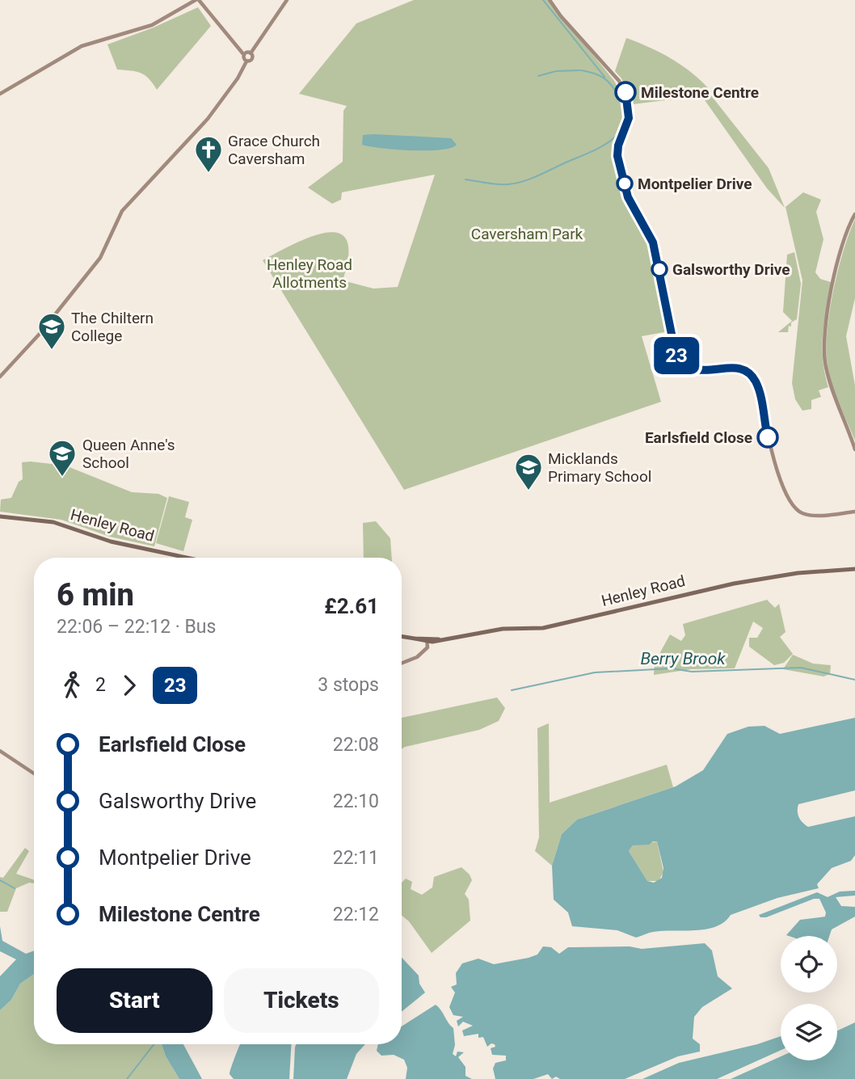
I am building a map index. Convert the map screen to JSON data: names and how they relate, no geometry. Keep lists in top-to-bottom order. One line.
{"streets":{"main road":["Henley Road"]},"water":["Berry Brook"],"parks":["Caversham Park","Henley Road Allotments"],"places":{"other":["Milestone Centre","Montpelier Drive","Galsworthy Drive","Earlsfield Close"],"church":["Grace Church Caversham"],"school or university":["The Chiltern College","Queen Anne's School","Micklands Primary School"]},"lines":["bus line 23"],"page":{"on_map":"23","heading":["6 min","22:06 – 22:12 · Bus","£2.61"],"legs":["2","23","3 stops"],"list":[{"name":"Earlsfield Close","value":"22:08"},{"name":"Galsworthy Drive","value":"22:10"},{"name":"Montpelier Drive","value":"22:11"},{"name":"Milestone Centre","value":"22:12"}],"buttons":["Start","Tickets"]}}
